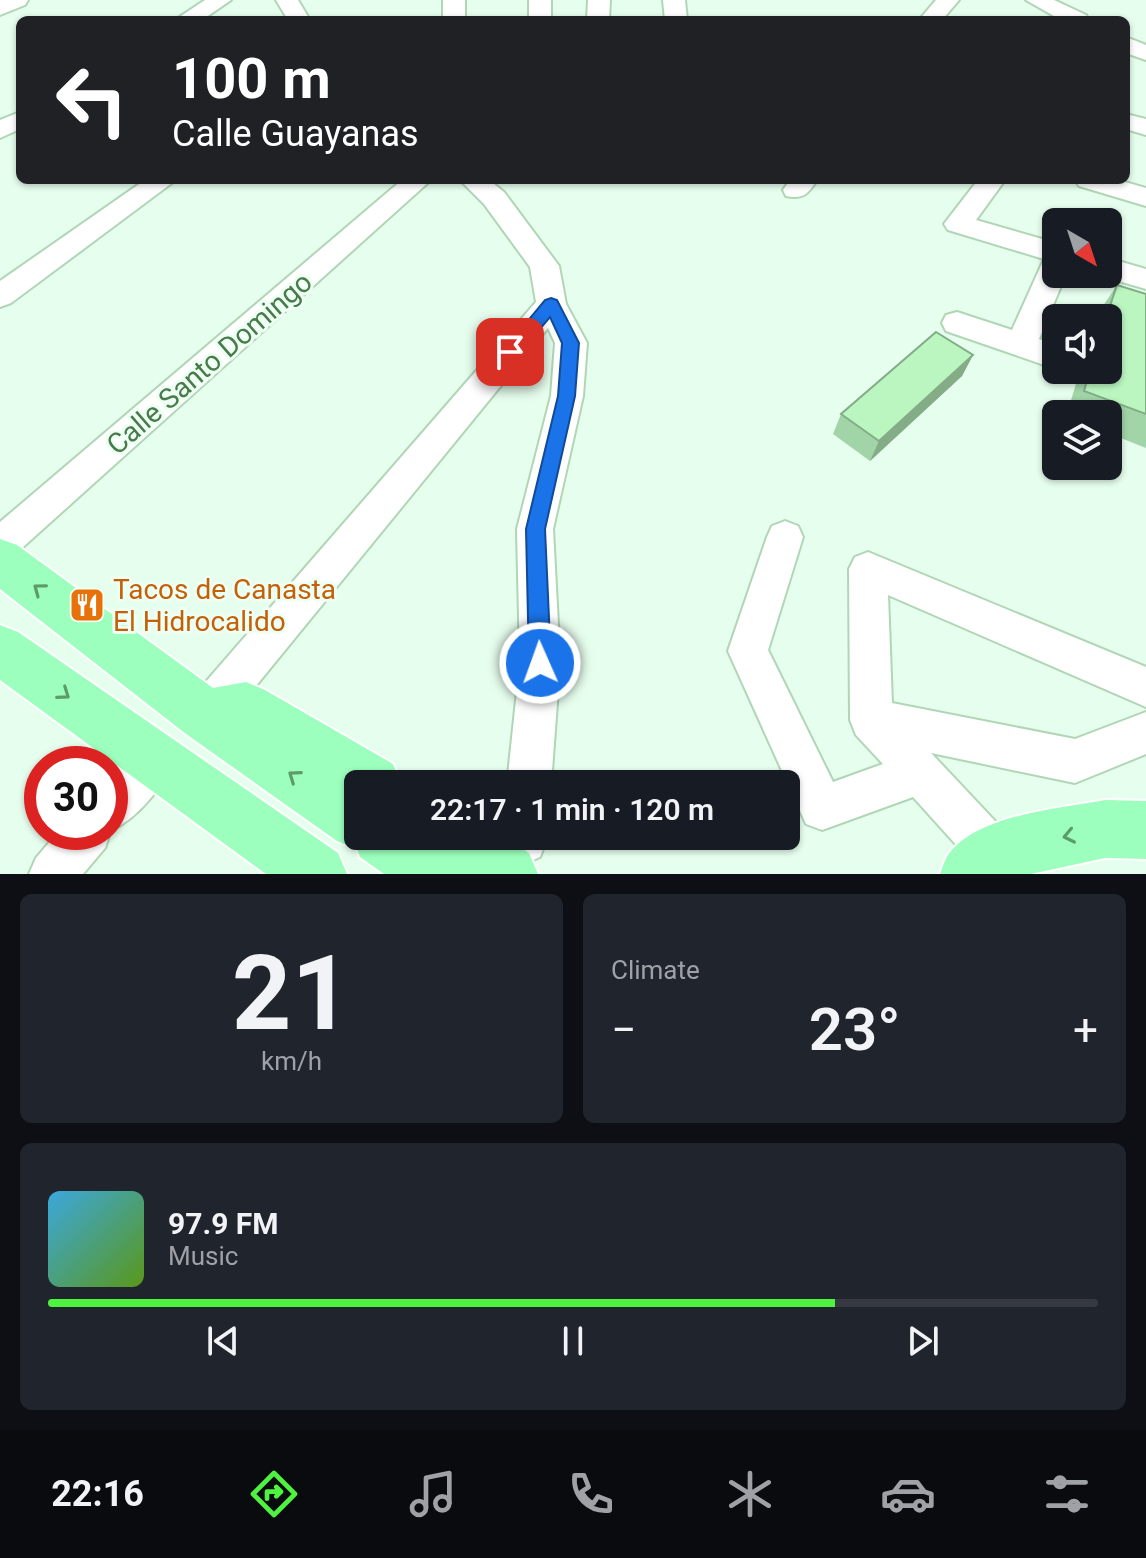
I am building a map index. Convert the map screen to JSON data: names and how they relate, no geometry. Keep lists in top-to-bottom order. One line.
{"streets":{"street":["Calle Santo Domingo"]},"places":{"restaurant":["Tacos de Canasta El Hidrocalido"]},"north":"bottom right","page":{"turn":["100 m","Calle Guayanas"],"limit":"30","trip":"22:17 · 1 min · 120 m","tile":[["21","km/h"],"Climate"],"heat":["−","23°","+"],"song":["97.9 FM","Music"],"tabs":"22:16"}}
